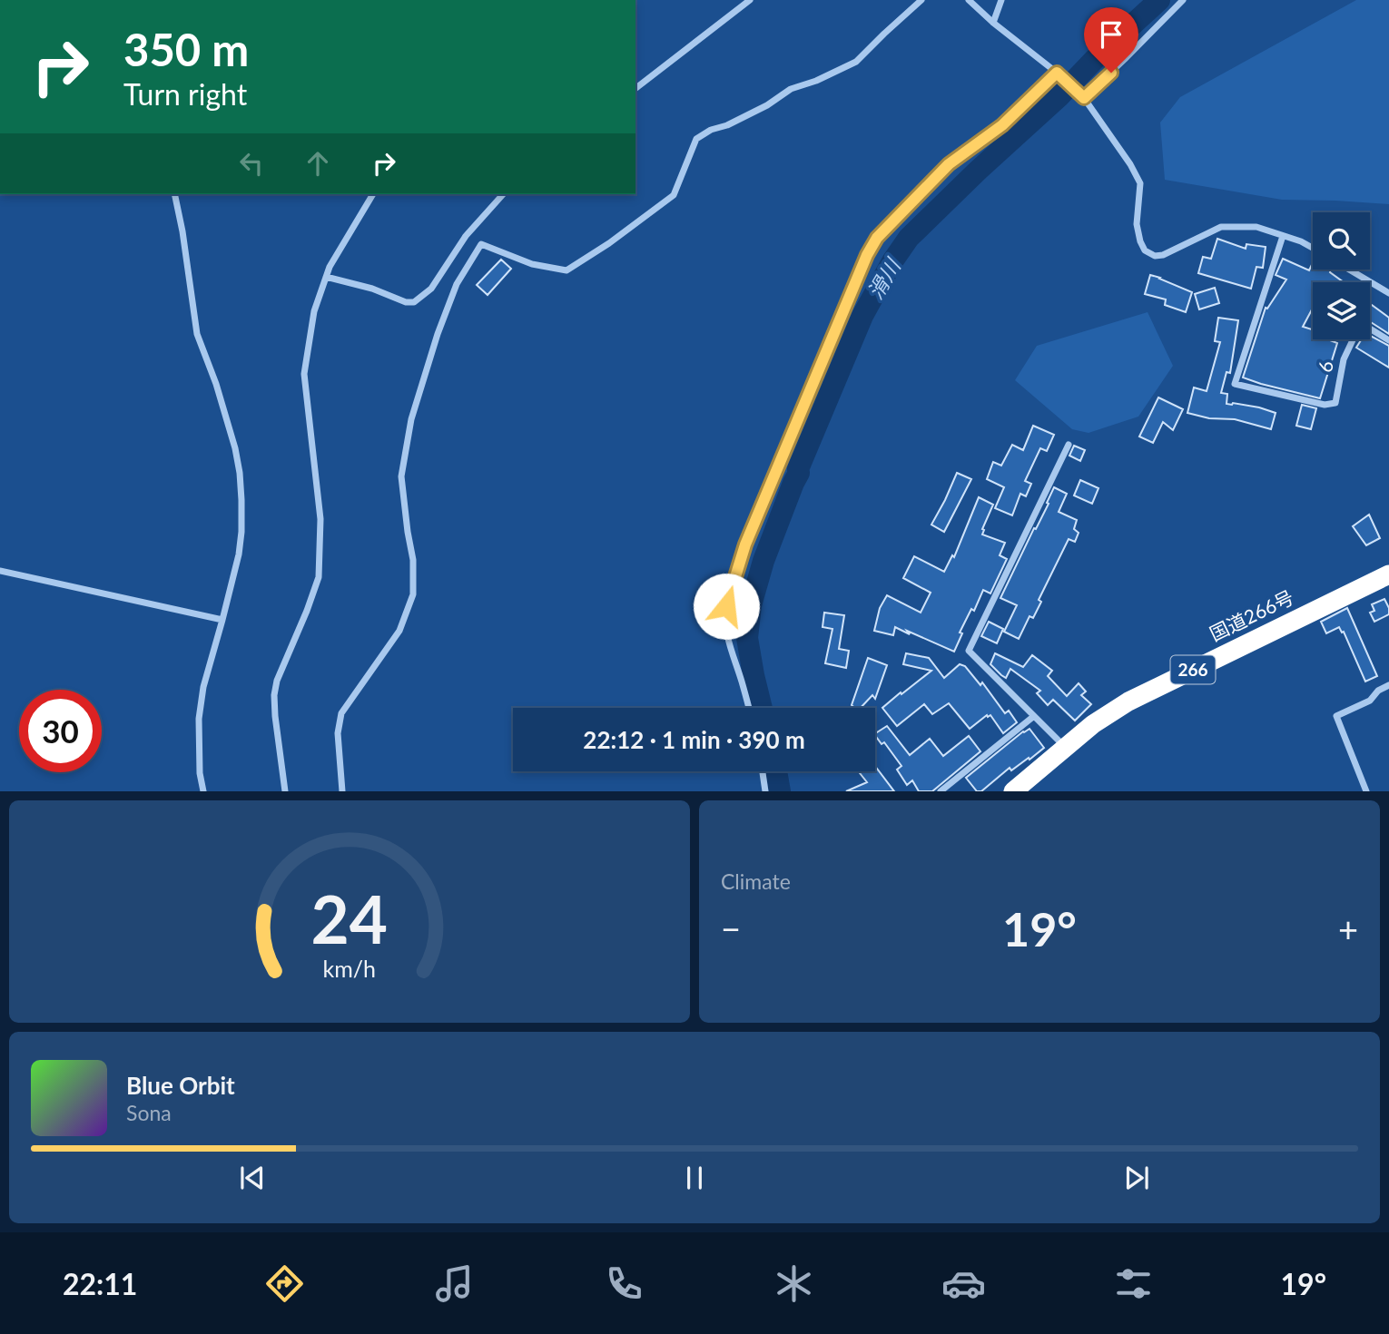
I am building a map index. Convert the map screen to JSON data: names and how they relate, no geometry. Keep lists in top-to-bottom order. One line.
{"streets":{"highway":["国道266号","266"],"street":["6"]},"water":["滑川"],"page":{"turn":["350 m","Turn right"],"limit":"30","trip":"22:12 · 1 min · 390 m","tile":"Climate","heat":["−","19°","+"],"song":["Blue Orbit","Sona"],"tabs":["22:11","19°"],"gauge":["24","km/h"]}}
